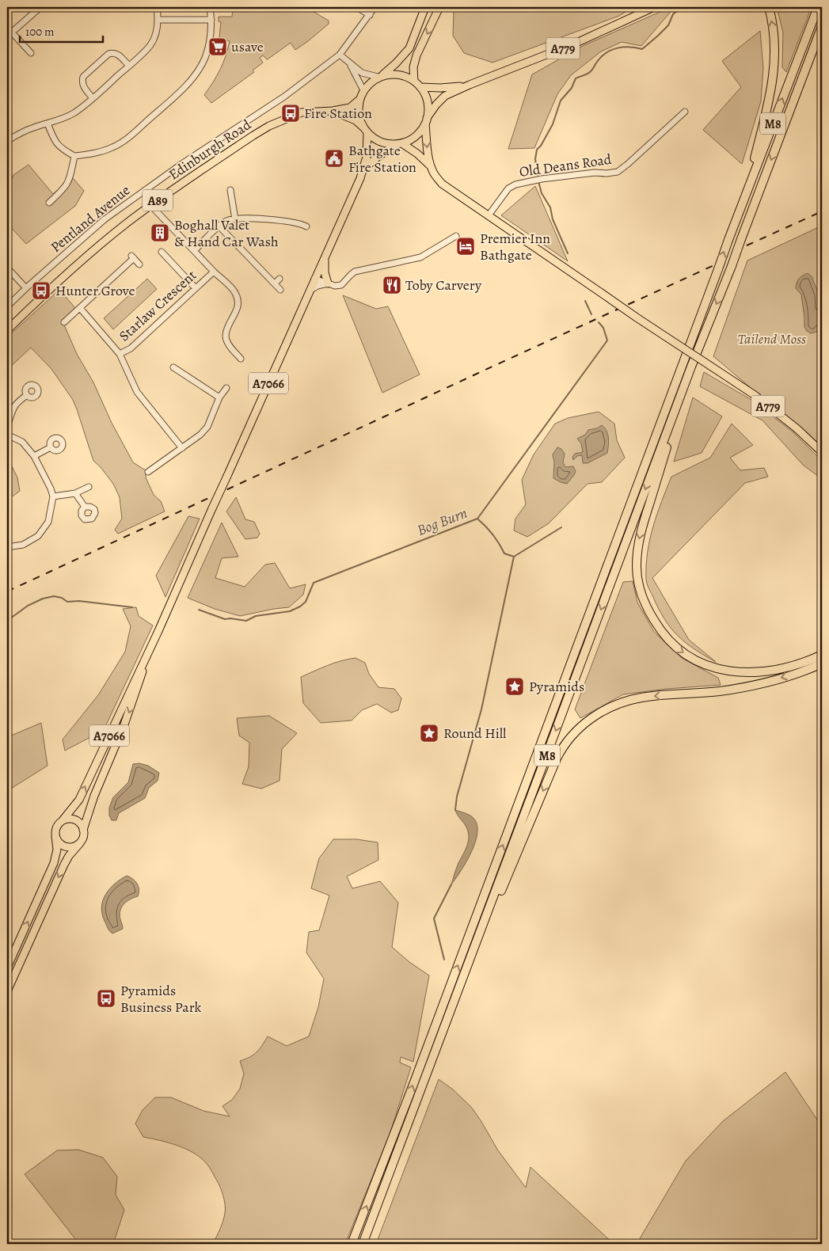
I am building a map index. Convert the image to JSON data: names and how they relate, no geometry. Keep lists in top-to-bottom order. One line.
{"streets":{"highway":["M8"],"main road":["A779","Edinburgh Road","A89","A7066"],"street":["Old Deans Road","Pentland Avenue","Starlaw Crescent"]},"crossings":[["A779","Edinburgh Road"],["A779","Old Deans Road"],["A779","A89"],["A779","A7066"],["Edinburgh Road","A89"],["Edinburgh Road","Starlaw Crescent"],["Edinburgh Road","A7066"],["A89","A7066"]],"water":["Bog Burn"],"parks":["Tailend Moss"],"places":{"supermarket":["usave"],"bus stop":["Fire Station","Hunter Grove","Pyramids Business Park"],"public building":["Bathgate Fire Station"],"building":["Boghall Valet & Hand Car Wash"],"hotel":["Premier Inn Bathgate"],"restaurant":["Toby Carvery"],"place":["Pyramids","Round Hill"]},"scale_bar":"100 m"}
